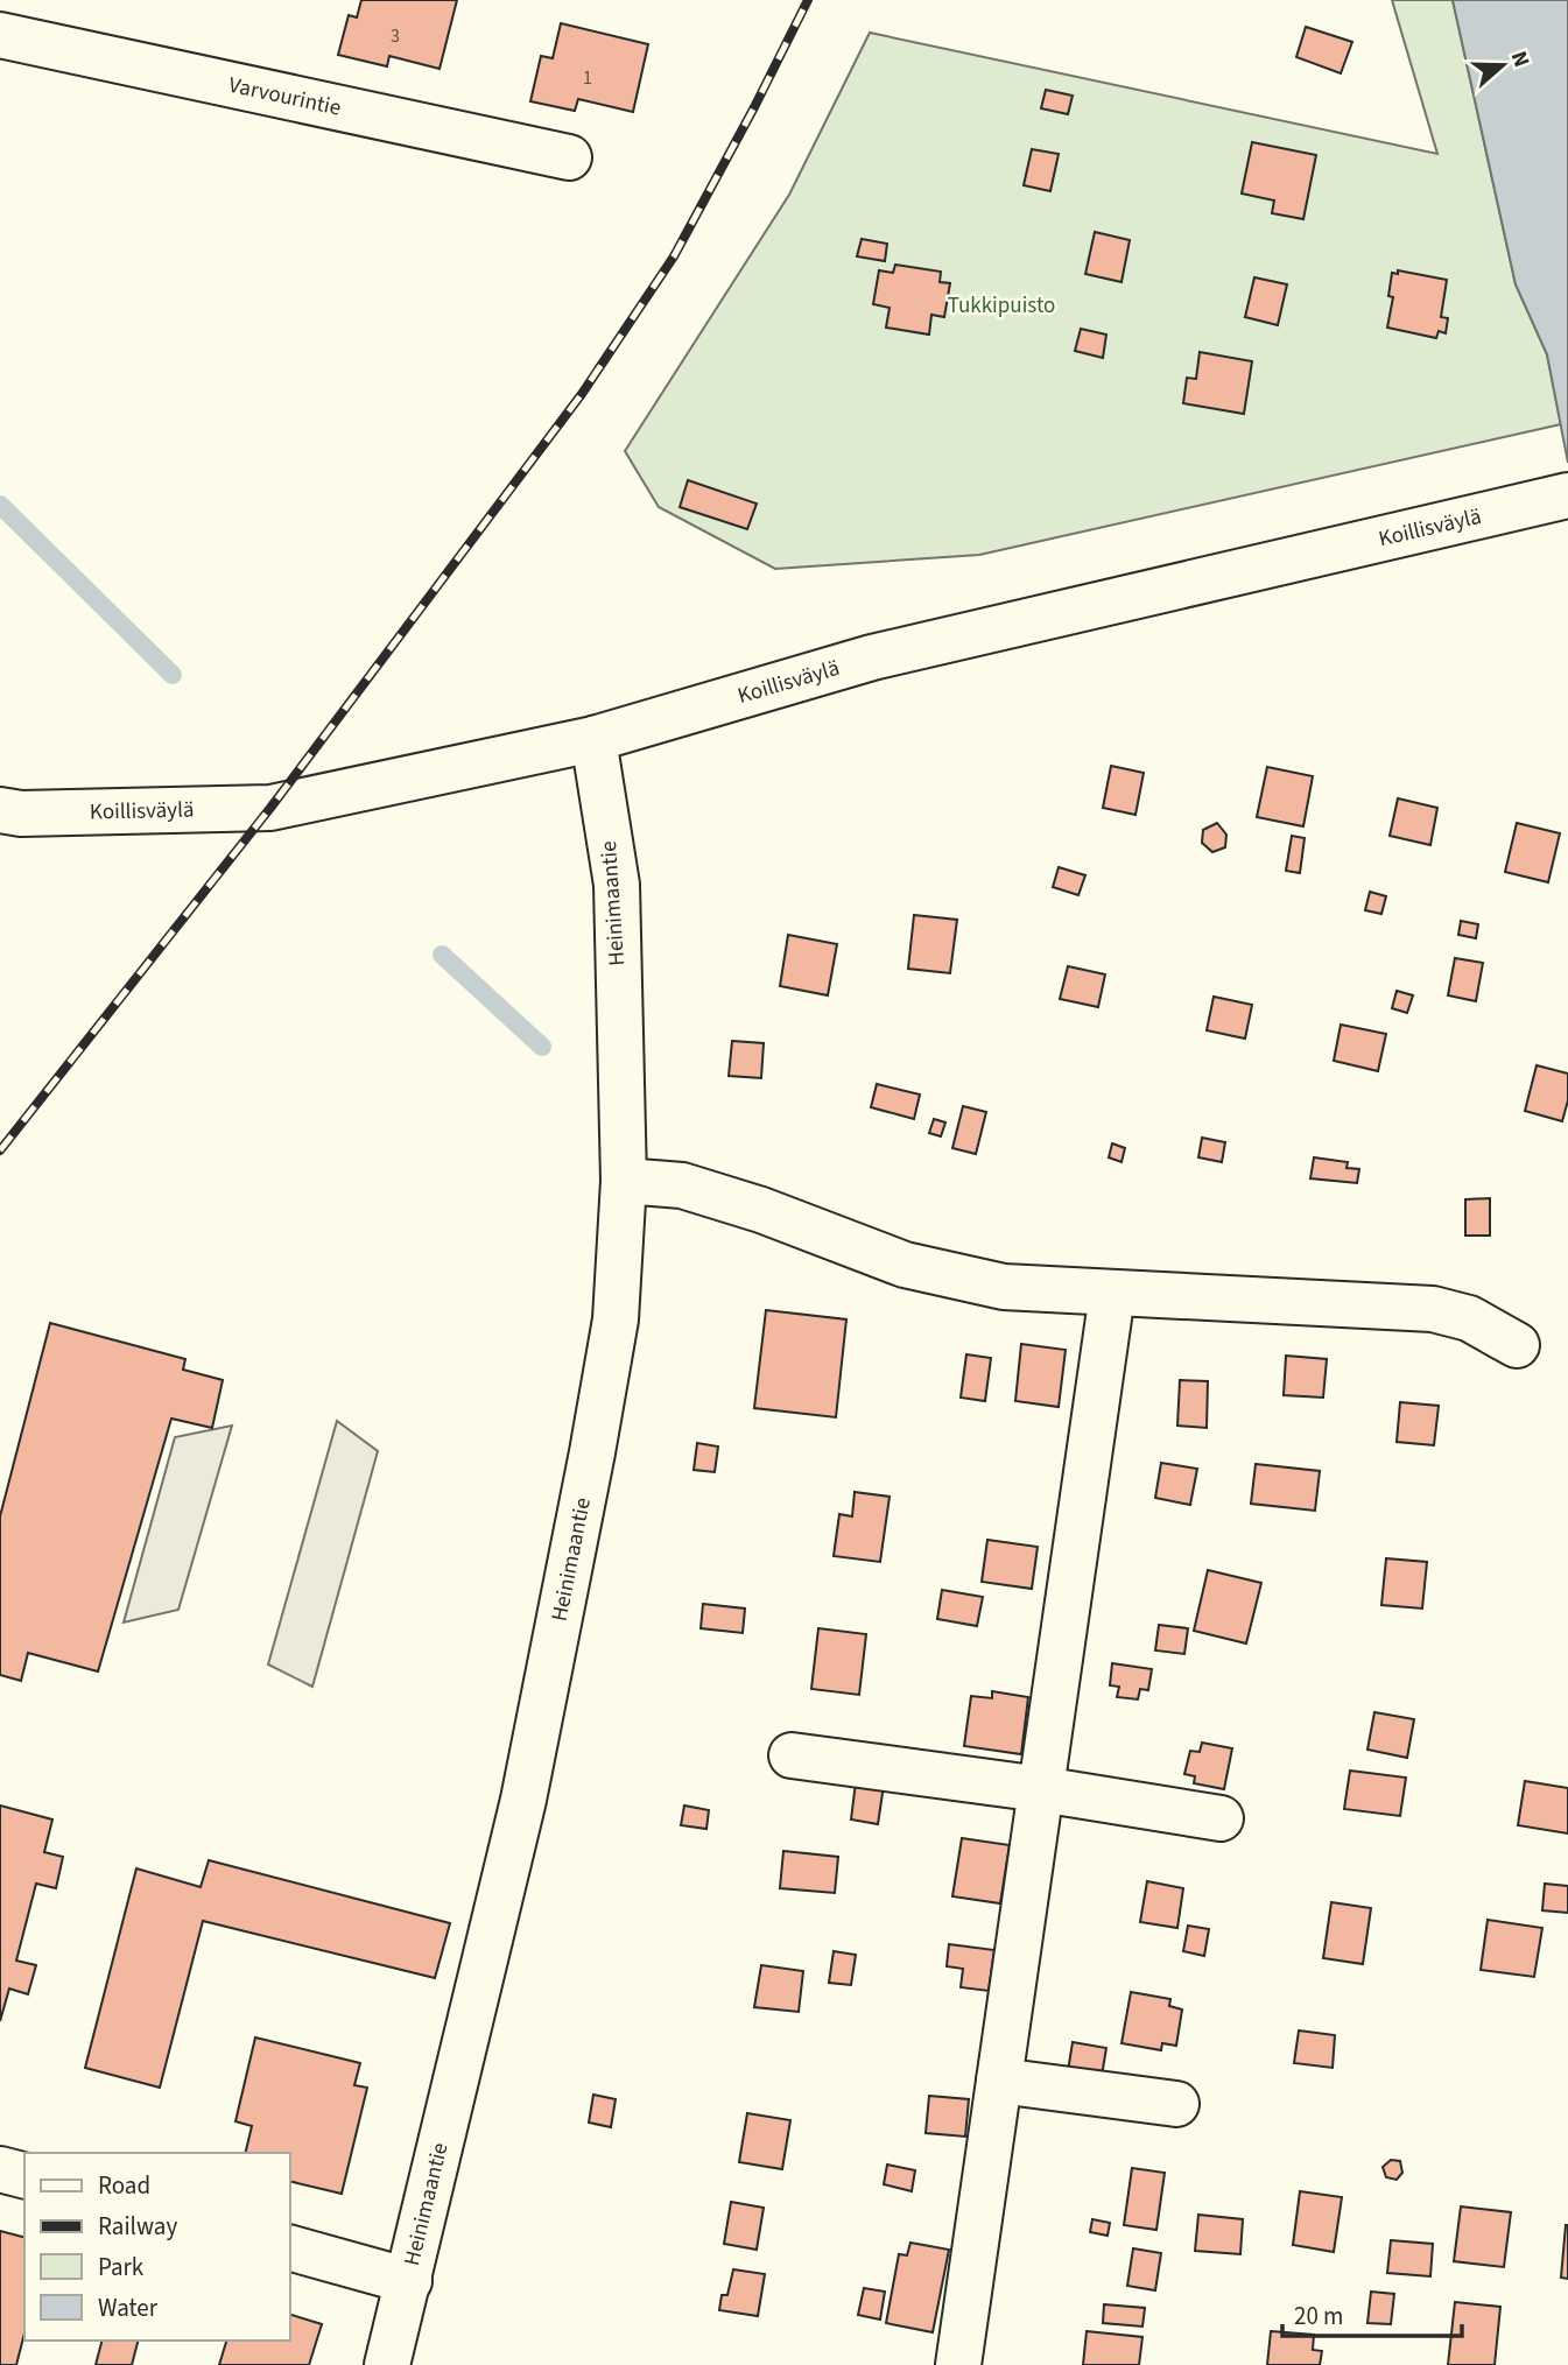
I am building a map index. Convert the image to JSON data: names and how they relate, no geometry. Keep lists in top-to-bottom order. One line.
{"streets":{"street":["Varvourintie","Koillisväylä","Heinimaantie"]},"crossings":[["Koillisväylä","Heinimaantie"]],"parks":["Tukkipuisto"],"house_numbers":["3","1"],"legend":["Road","Railway","Park","Water"],"scale_bar":"20 m","north":"right"}
